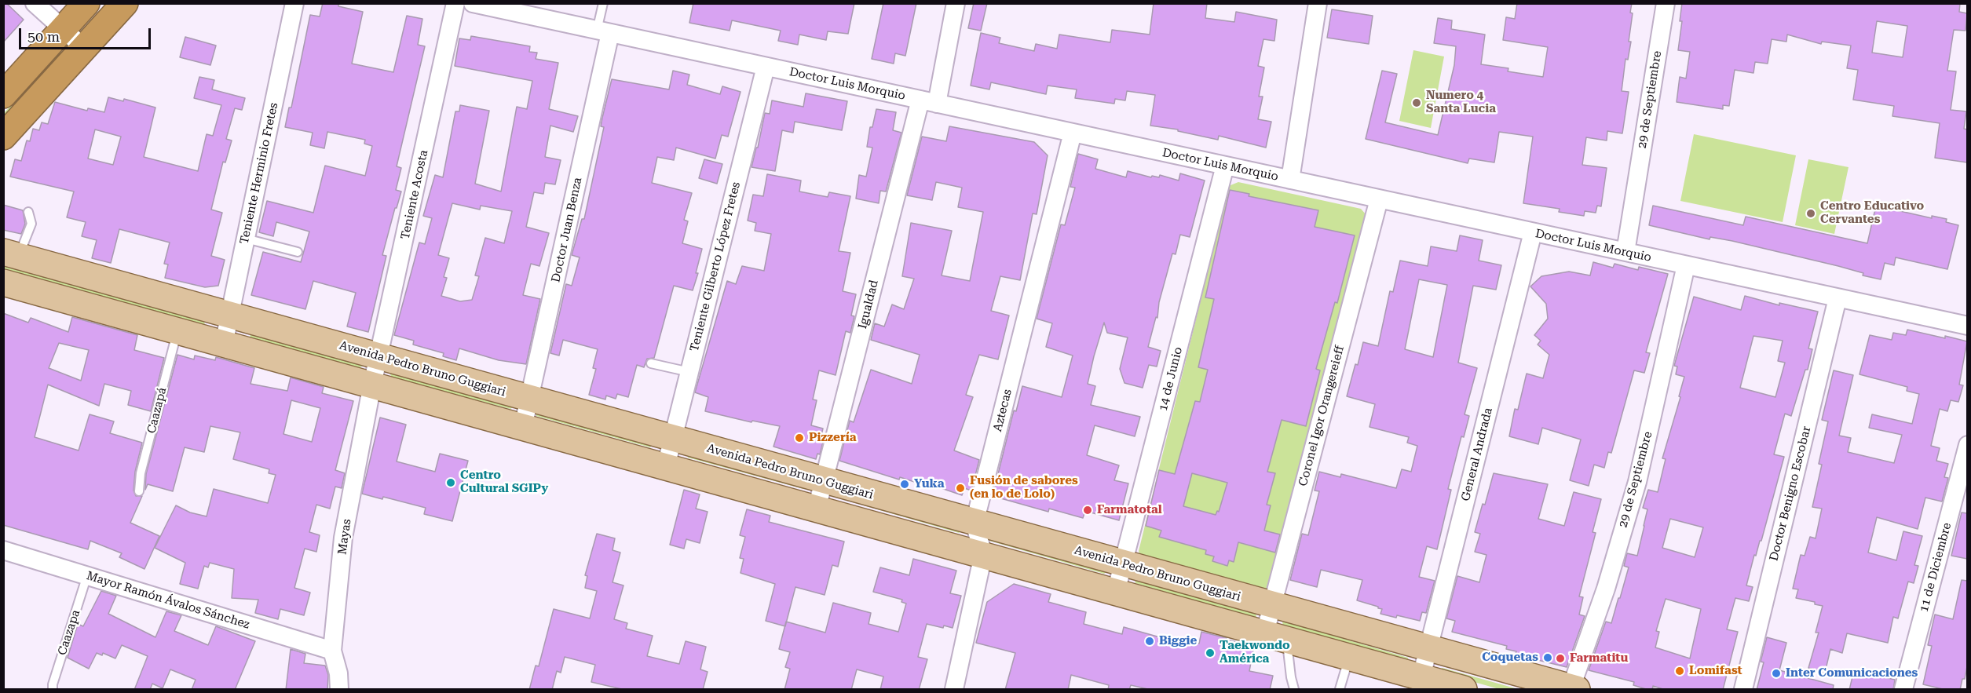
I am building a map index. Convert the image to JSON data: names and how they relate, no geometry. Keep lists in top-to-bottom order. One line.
{"streets":{"main road":["Avenida Pedro Bruno Guggiari"],"street":["Doctor Luis Morquio","29 de Septiembre","Teniente Herminio Fretes","Teniente Acosta","Doctor Juan Benza","Teniente Gilberto López Fretes","Igualdad","14 de Junio","Aztecas","Coronel Igor Orangereieff","General Andrada","Doctor Benigno Escobar","Mayas","11 de Diciembre","Mayor Ramón Ávalos Sánchez"],"lane":["Caazapá","Caazapa"]},"crossings":[["Doctor Luis Morquio","29 de Septiembre"],["Doctor Luis Morquio","Doctor Juan Benza"],["Doctor Luis Morquio","Teniente Gilberto López Fretes"],["Doctor Luis Morquio","Igualdad"],["Doctor Luis Morquio","14 de Junio"],["Doctor Luis Morquio","Aztecas"],["Doctor Luis Morquio","Coronel Igor Orangereieff"],["Doctor Luis Morquio","General Andrada"],["Doctor Luis Morquio","Doctor Benigno Escobar"],["29 de Septiembre","Avenida Pedro Bruno Guggiari"],["Teniente Herminio Fretes","Avenida Pedro Bruno Guggiari"],["Teniente Acosta","Avenida Pedro Bruno Guggiari"],["Teniente Acosta","Mayas"],["Doctor Juan Benza","Avenida Pedro Bruno Guggiari"],["Teniente Gilberto López Fretes","Avenida Pedro Bruno Guggiari"],["Igualdad","Avenida Pedro Bruno Guggiari"],["Avenida Pedro Bruno Guggiari","14 de Junio"],["Avenida Pedro Bruno Guggiari","Aztecas"],["Avenida Pedro Bruno Guggiari","Coronel Igor Orangereieff"],["Avenida Pedro Bruno Guggiari","General Andrada"],["Mayas","Mayor Ramón Ávalos Sánchez"],["Mayor Ramón Ávalos Sánchez","Caazapa"]],"places":["Numero 4 Santa Lucia","Centro Educativo Cervantes","Pizzería","Centro Cultural SGIPy","Yuka","Fusión de sabores (en lo de Lolo)","Farmatotal","Biggie","Taekwondo América","Coquetas","Farmatitu","Lomifast","Inter Comunicaciones"],"scale_bar":"50 m"}
